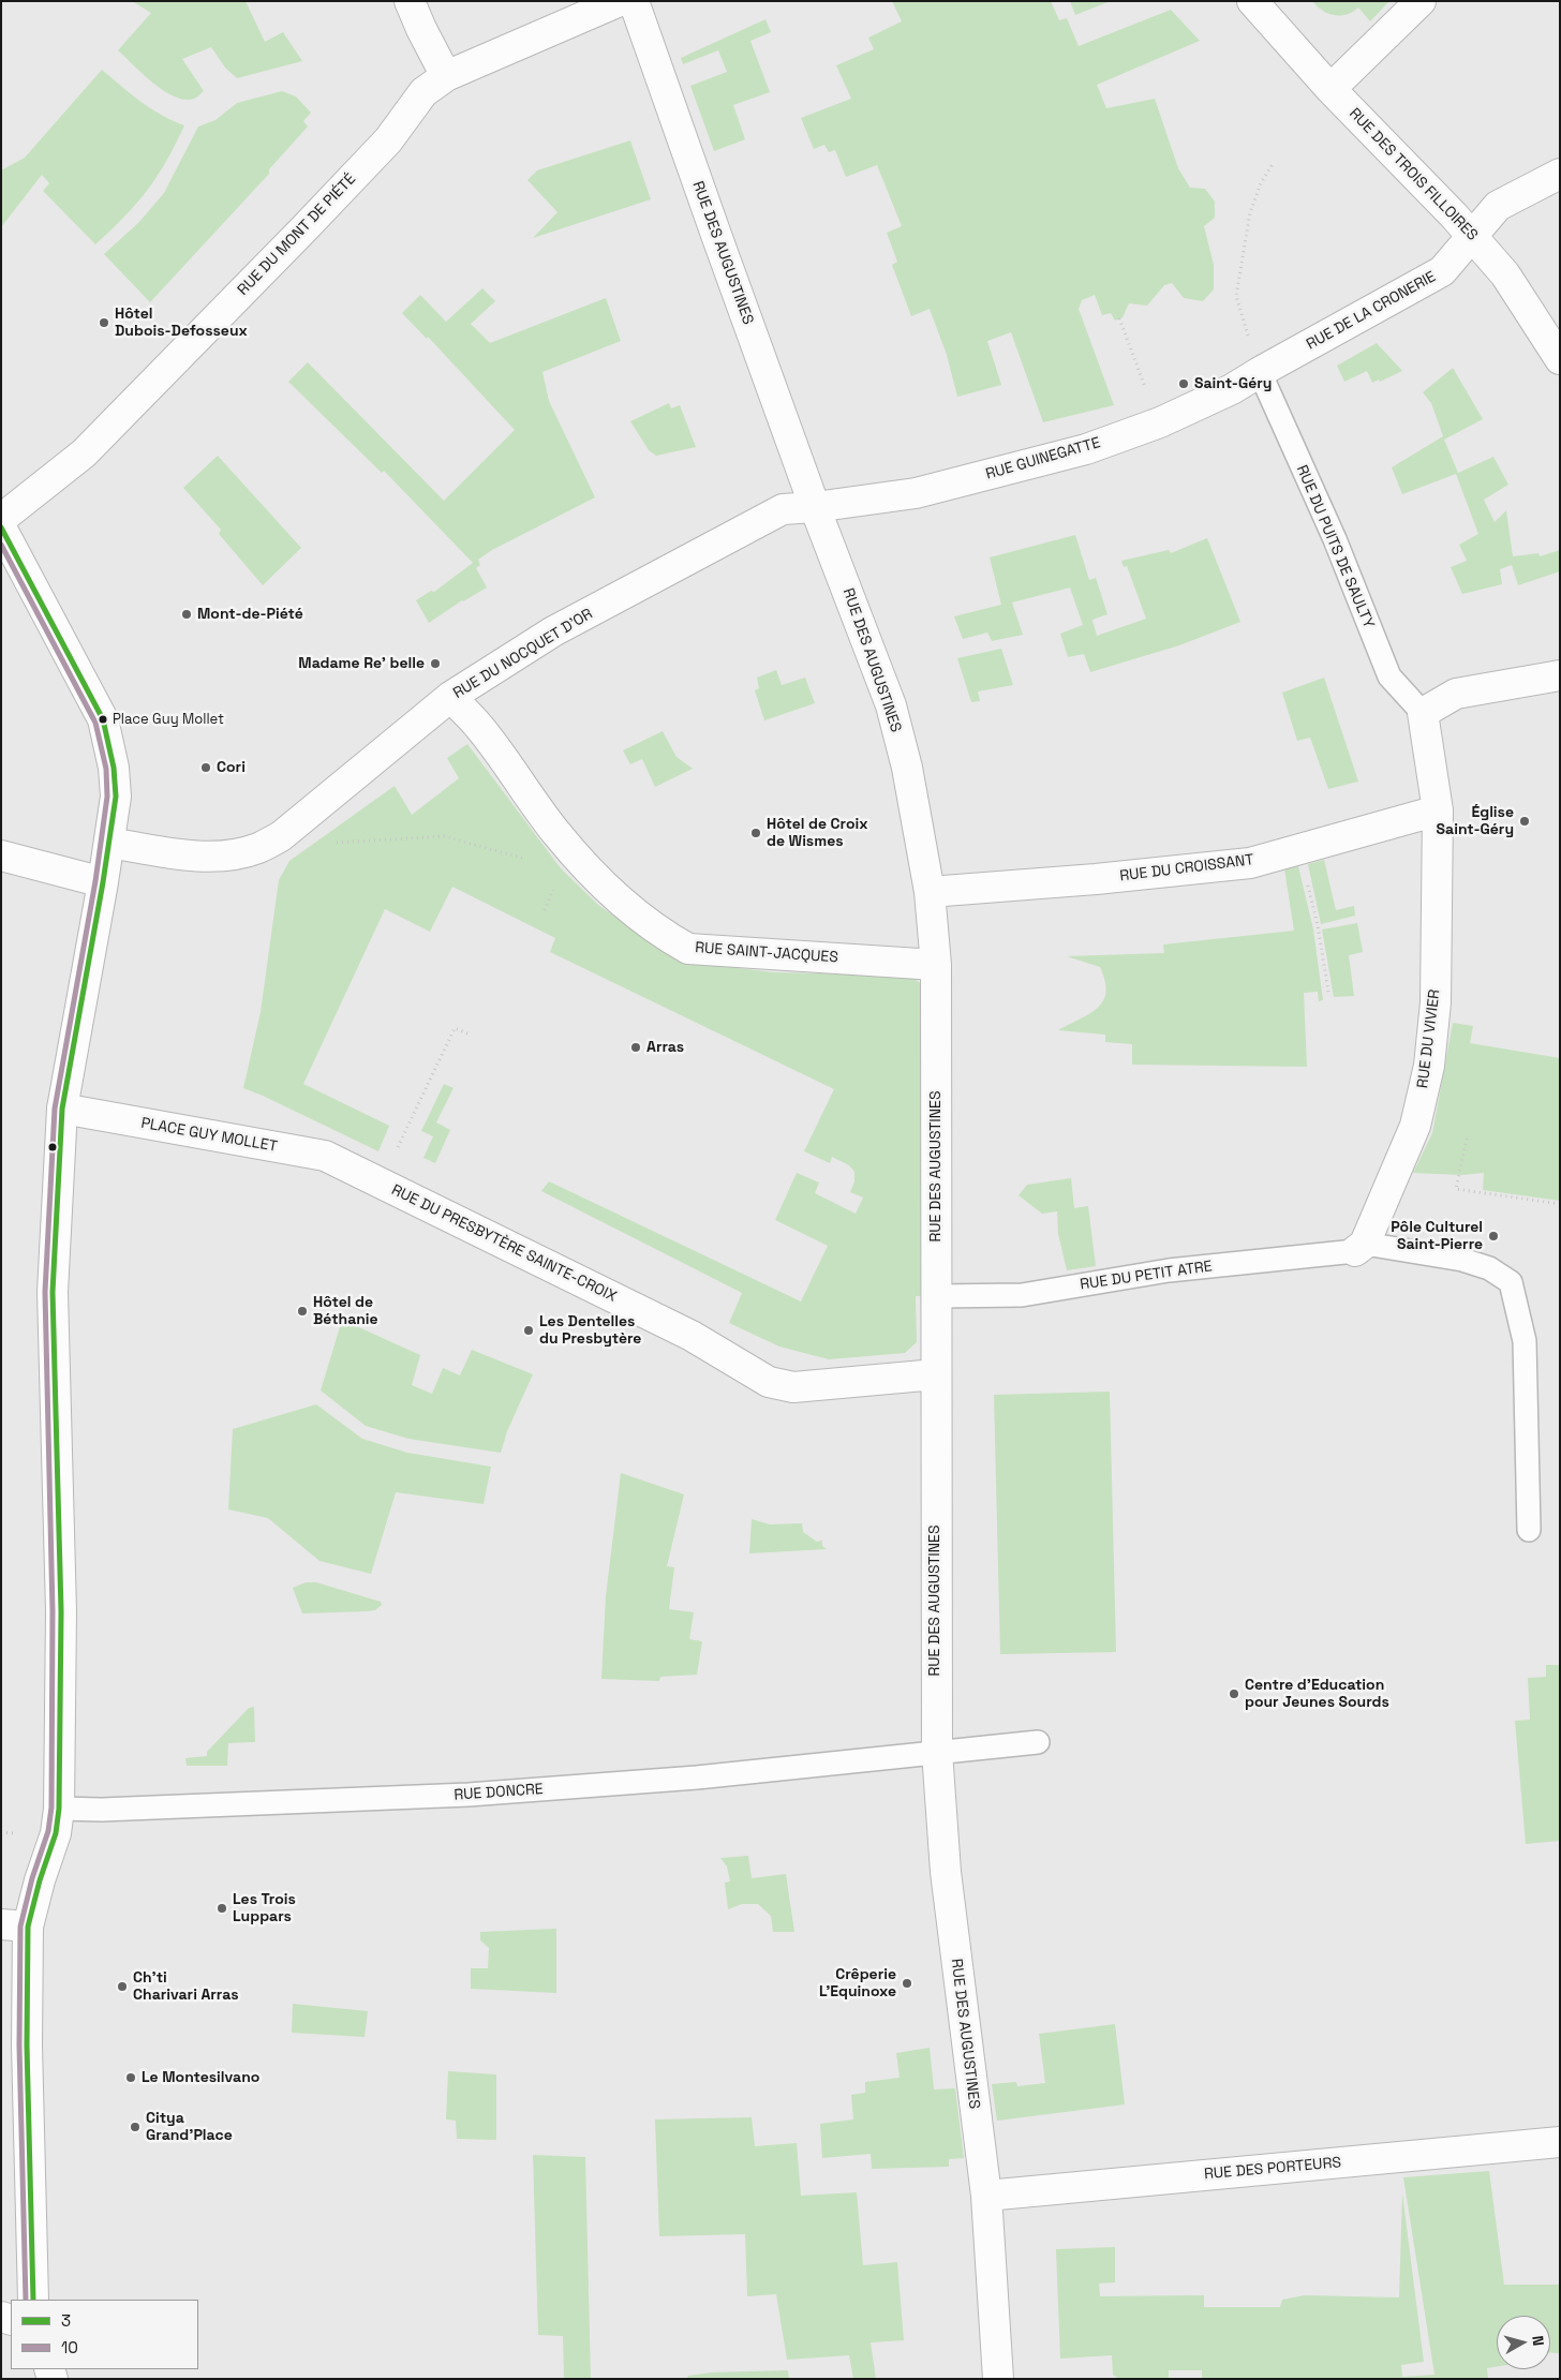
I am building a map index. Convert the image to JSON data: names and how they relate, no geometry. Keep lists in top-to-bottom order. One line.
{"streets":{"street":["RUE DES TROIS FILLOIRES","RUE DU MONT DE PIÉTÉ","RUE DES AUGUSTINES","RUE DE LA CRONERIE","RUE GUINEGATTE","RUE DU NOCQUET D'OR","RUE DU CROISSANT","RUE SAINT-JACQUES","RUE DU VIVIER","PLACE GUY MOLLET","RUE DU PRESBYTÈRE SAINTE-CROIX","RUE DES PORTEURS"],"lane":["RUE DU PUITS DE SAULTY","RUE DU PETIT ATRE","RUE DONCRE"]},"crossings":[["RUE DES TROIS FILLOIRES","RUE DE LA CRONERIE"],["RUE DES AUGUSTINES","RUE GUINEGATTE"],["RUE DES AUGUSTINES","RUE DU NOCQUET D'OR"],["RUE DES AUGUSTINES","RUE DU CROISSANT"],["RUE DES AUGUSTINES","RUE SAINT-JACQUES"],["RUE DES AUGUSTINES","RUE DU PRESBYTÈRE SAINTE-CROIX"],["RUE DES AUGUSTINES","RUE DU PETIT ATRE"],["RUE DES AUGUSTINES","RUE DONCRE"],["RUE DES AUGUSTINES","RUE DES PORTEURS"],["RUE DE LA CRONERIE","RUE GUINEGATTE"],["RUE DE LA CRONERIE","RUE DU PUITS DE SAULTY"],["RUE GUINEGATTE","RUE DU PUITS DE SAULTY"],["RUE GUINEGATTE","RUE DU NOCQUET D'OR"],["RUE DU PUITS DE SAULTY","RUE DU VIVIER"],["RUE DU NOCQUET D'OR","RUE SAINT-JACQUES"],["RUE DU CROISSANT","RUE DU VIVIER"],["RUE DU VIVIER","RUE DU PETIT ATRE"],["PLACE GUY MOLLET","RUE DU PRESBYTÈRE SAINTE-CROIX"]],"places":["Hôtel Dubois-Defosseux","Saint-Géry","Mont-de-Piété","Madame Re' belle","Place Guy Mollet","Cori","Église Saint-Géry","Hôtel de Croix de Wismes","Arras","Pôle Culturel Saint-Pierre","Hôtel de Béthanie","Les Dentelles du Presbytère","Centre d'Education pour Jeunes Sourds","Les Trois Luppars","Crêperie L'Equinoxe","Ch'ti Charivari Arras","Le Montesilvano","Citya Grand'Place"],"lines":["transit line 3","transit line 10"],"legend":["3","10"],"north":"right"}
